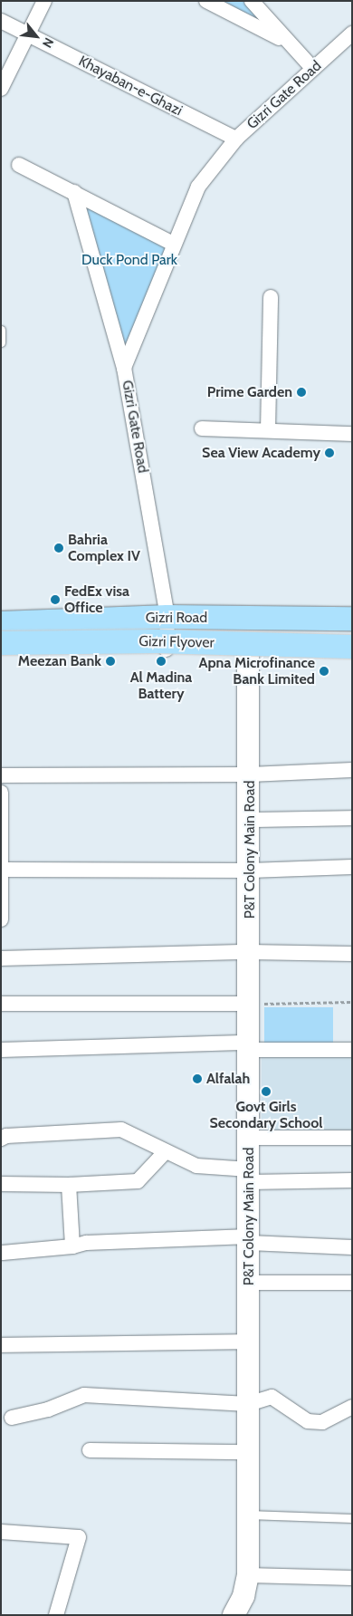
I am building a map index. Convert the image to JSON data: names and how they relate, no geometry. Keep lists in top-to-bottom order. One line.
{"streets":{"main road":["Gizri Road","Gizri Flyover"],"street":["Khayaban-e-Ghazi","Gizri Gate Road","P&T Colony Main Road"]},"crossings":[["Khayaban-e-Ghazi","Gizri Gate Road"],["Gizri Gate Road","Gizri Road"]],"parks":["Duck Pond Park"],"places":["Prime Garden","Sea View Academy","Bahria Complex IV","FedEx visa Office","Meezan Bank","Al Madina Battery","Apna Microfinance Bank Limited","Alfalah","Govt Girls Secondary School"],"north":"bottom right"}
